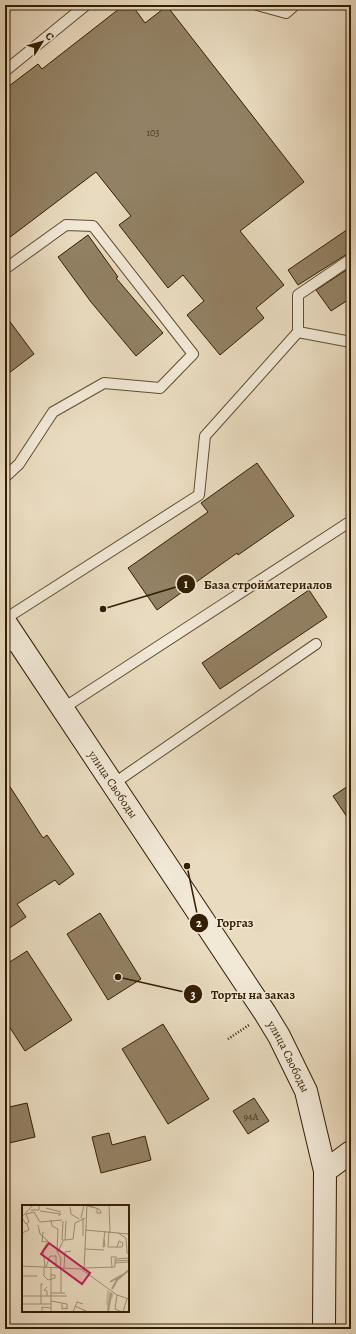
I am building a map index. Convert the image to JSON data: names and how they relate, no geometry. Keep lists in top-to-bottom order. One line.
{"streets":{"main road":["улица Свободы"]},"places":["База стройматериалов","Горгаз","Торты на заказ"],"house_numbers":["103","94А"],"north":"top right"}
